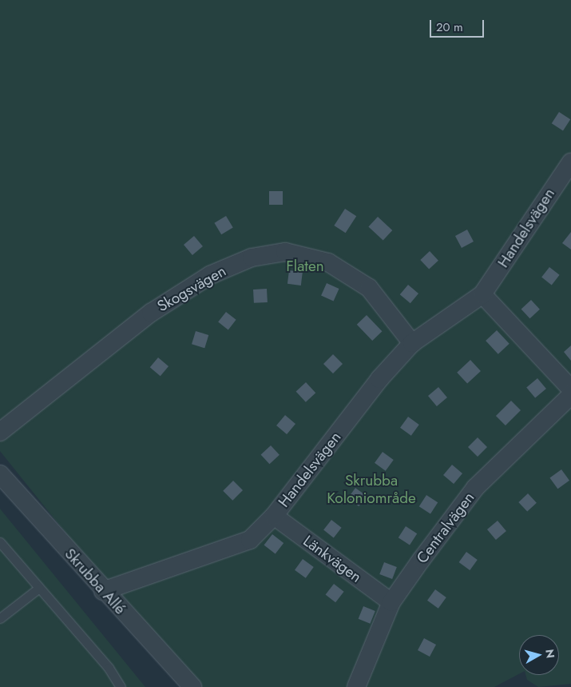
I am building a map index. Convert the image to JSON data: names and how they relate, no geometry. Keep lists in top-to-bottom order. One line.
{"streets":{"street":["Handelsvägen","Skogsvägen","Centralvägen","Länkvägen","Skrubba Allé"]},"crossings":[["Handelsvägen","Skogsvägen"],["Handelsvägen","Länkvägen"],["Handelsvägen","Skrubba Allé"],["Centralvägen","Länkvägen"]],"parks":["Flaten","Skrubba Koloniområde"],"scale_bar":"20 m","north":"right"}
